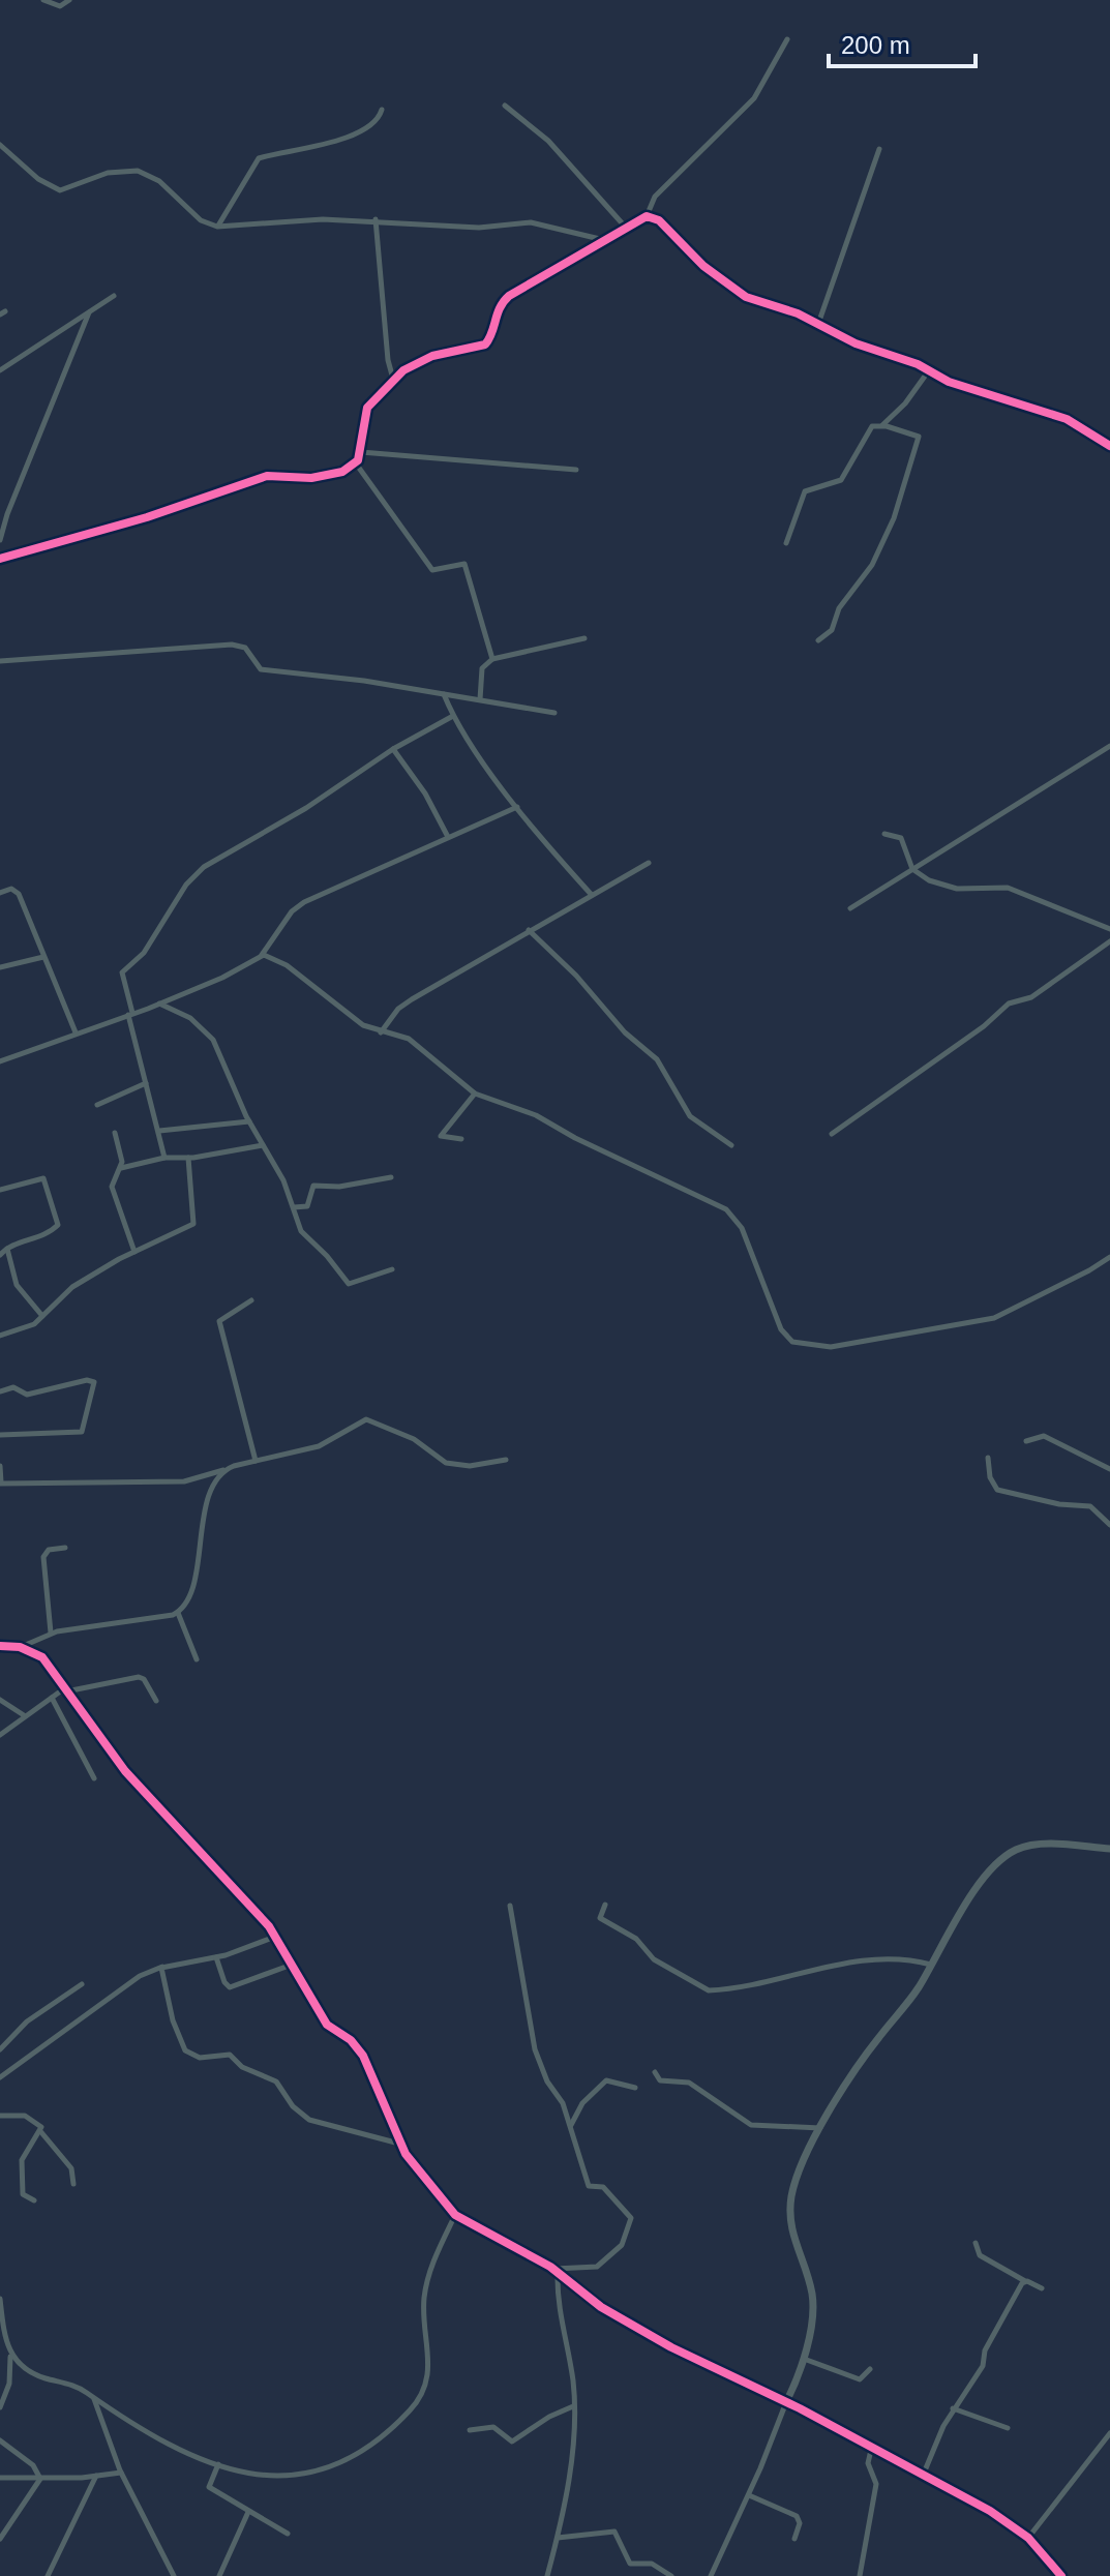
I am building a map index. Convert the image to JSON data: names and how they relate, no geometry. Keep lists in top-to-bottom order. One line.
{"scale_bar":"200 m"}
